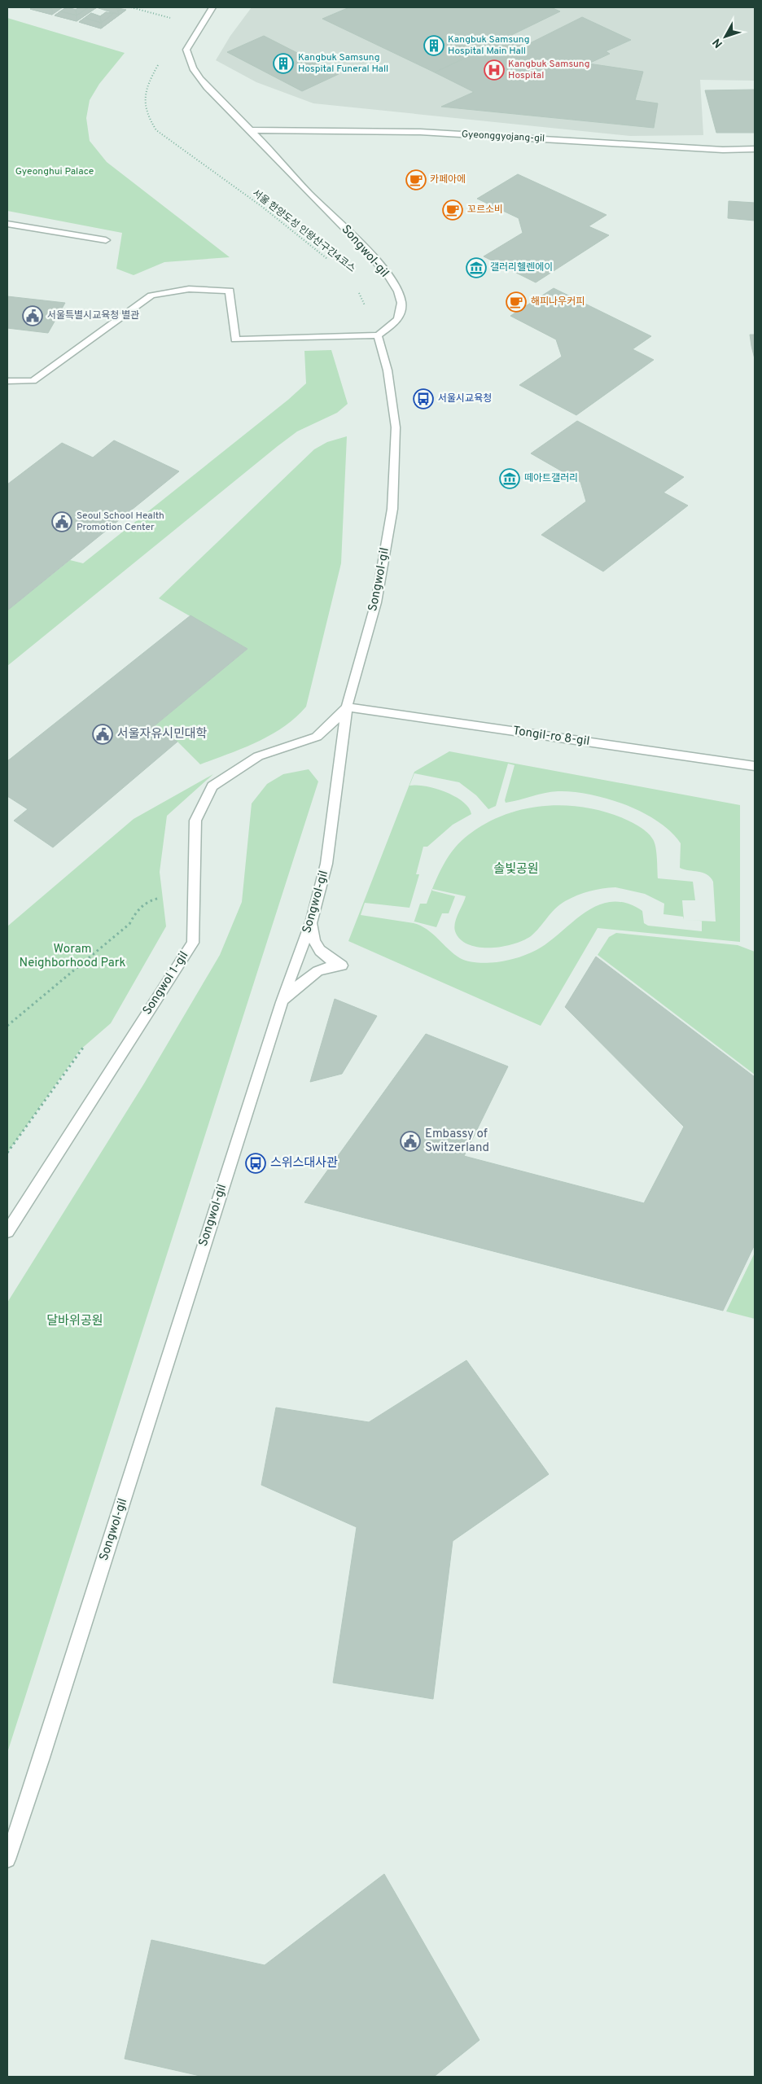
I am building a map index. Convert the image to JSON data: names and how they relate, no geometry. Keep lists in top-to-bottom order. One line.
{"streets":{"street":["Gyeonggyojang-gil","Songwol-gil","Tongil-ro 8-gil","Songwol 1-gil"],"path":["서울 한양도성 인왕산구간4코스"]},"crossings":[["Gyeonggyojang-gil","Songwol-gil"],["서울 한양도성 인왕산구간4코스","Songwol-gil"],["Songwol-gil","Tongil-ro 8-gil"],["Songwol-gil","Songwol 1-gil"],["Tongil-ro 8-gil","Songwol 1-gil"]],"parks":["Gyeonghui Palace","솔빛공원","Woram Neighborhood Park","달바위공원"],"places":{"building":["Kangbuk Samsung Hospital Main Hall","Kangbuk Samsung Hospital Funeral Hall"],"hospital":["Kangbuk Samsung Hospital"],"cafe":["카페아에","꼬르소비","해피나우커피"],"museum":["갤러리헬렌에이","떼아트갤러리"],"public building":["서울특별시교육청 별관","Seoul School Health Promotion Center","서울자유시민대학","Embassy of Switzerland"],"bus stop":["서울시교육청","스위스대사관"]},"north":"bottom left"}
